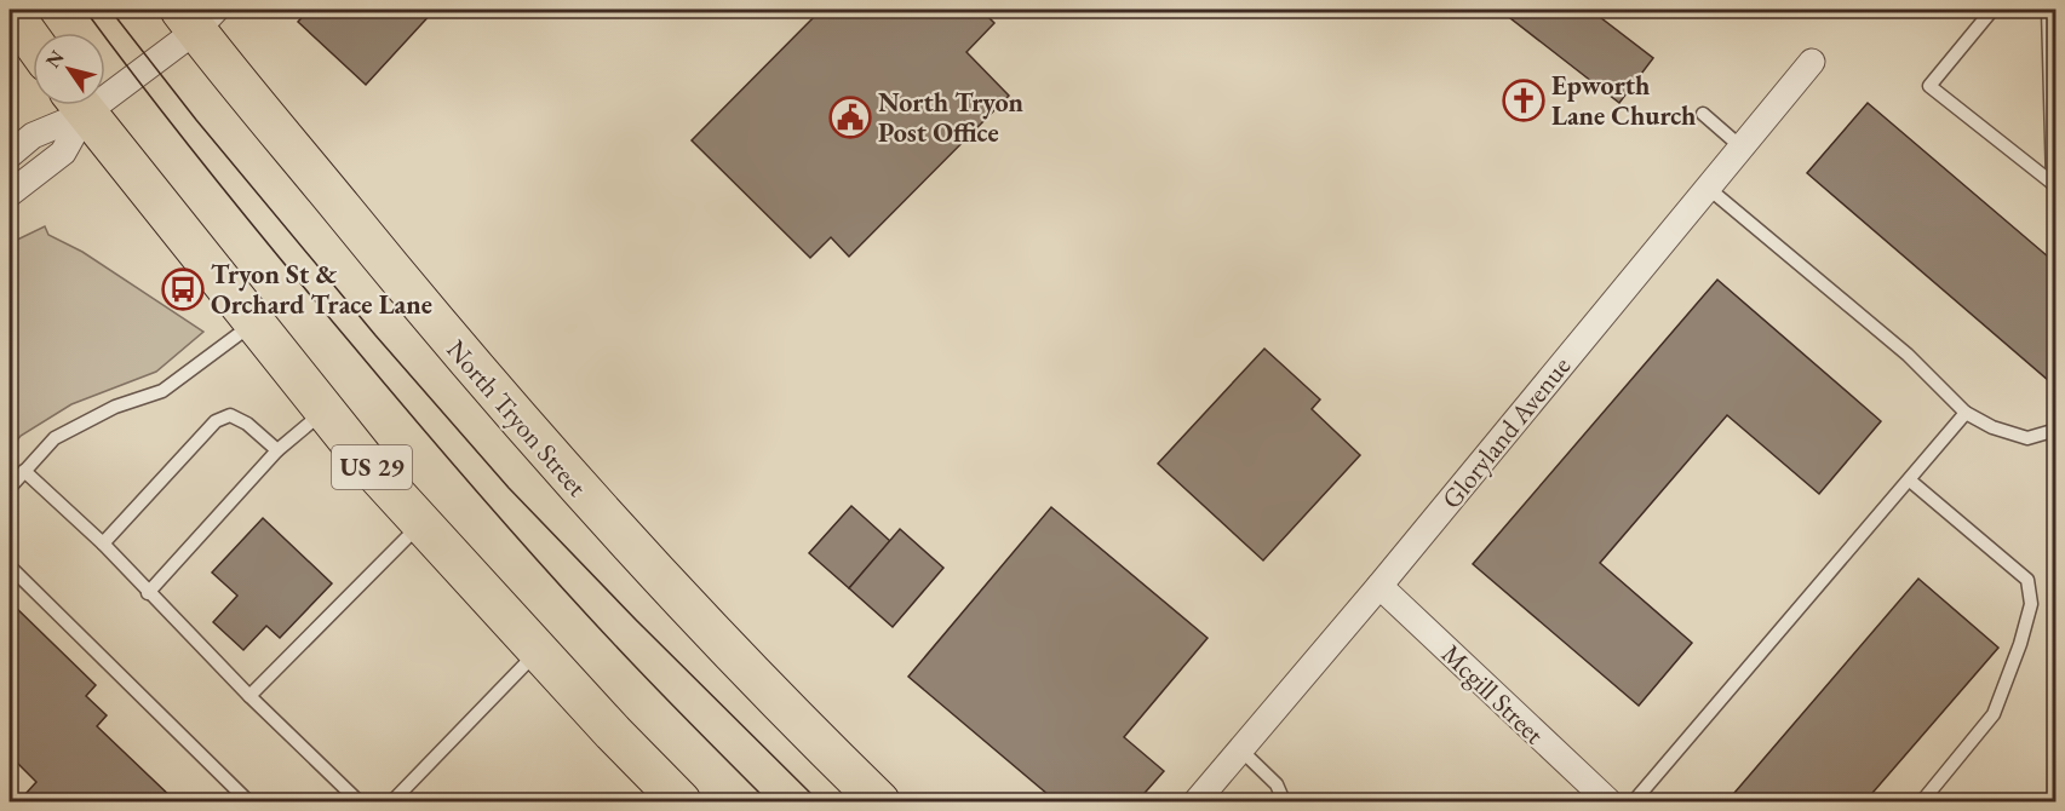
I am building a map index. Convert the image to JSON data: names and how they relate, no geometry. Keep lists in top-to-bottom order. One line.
{"streets":{"main road":["North Tryon Street","US 29"],"street":["Gloryland Avenue","Mcgill Street"]},"crossings":[["Gloryland Avenue","Mcgill Street"]],"places":{"church":["Epworth Lane Church"],"public building":["North Tryon Post Office"],"bus stop":["Tryon St & Orchard Trace Lane"]},"north":"top left"}
